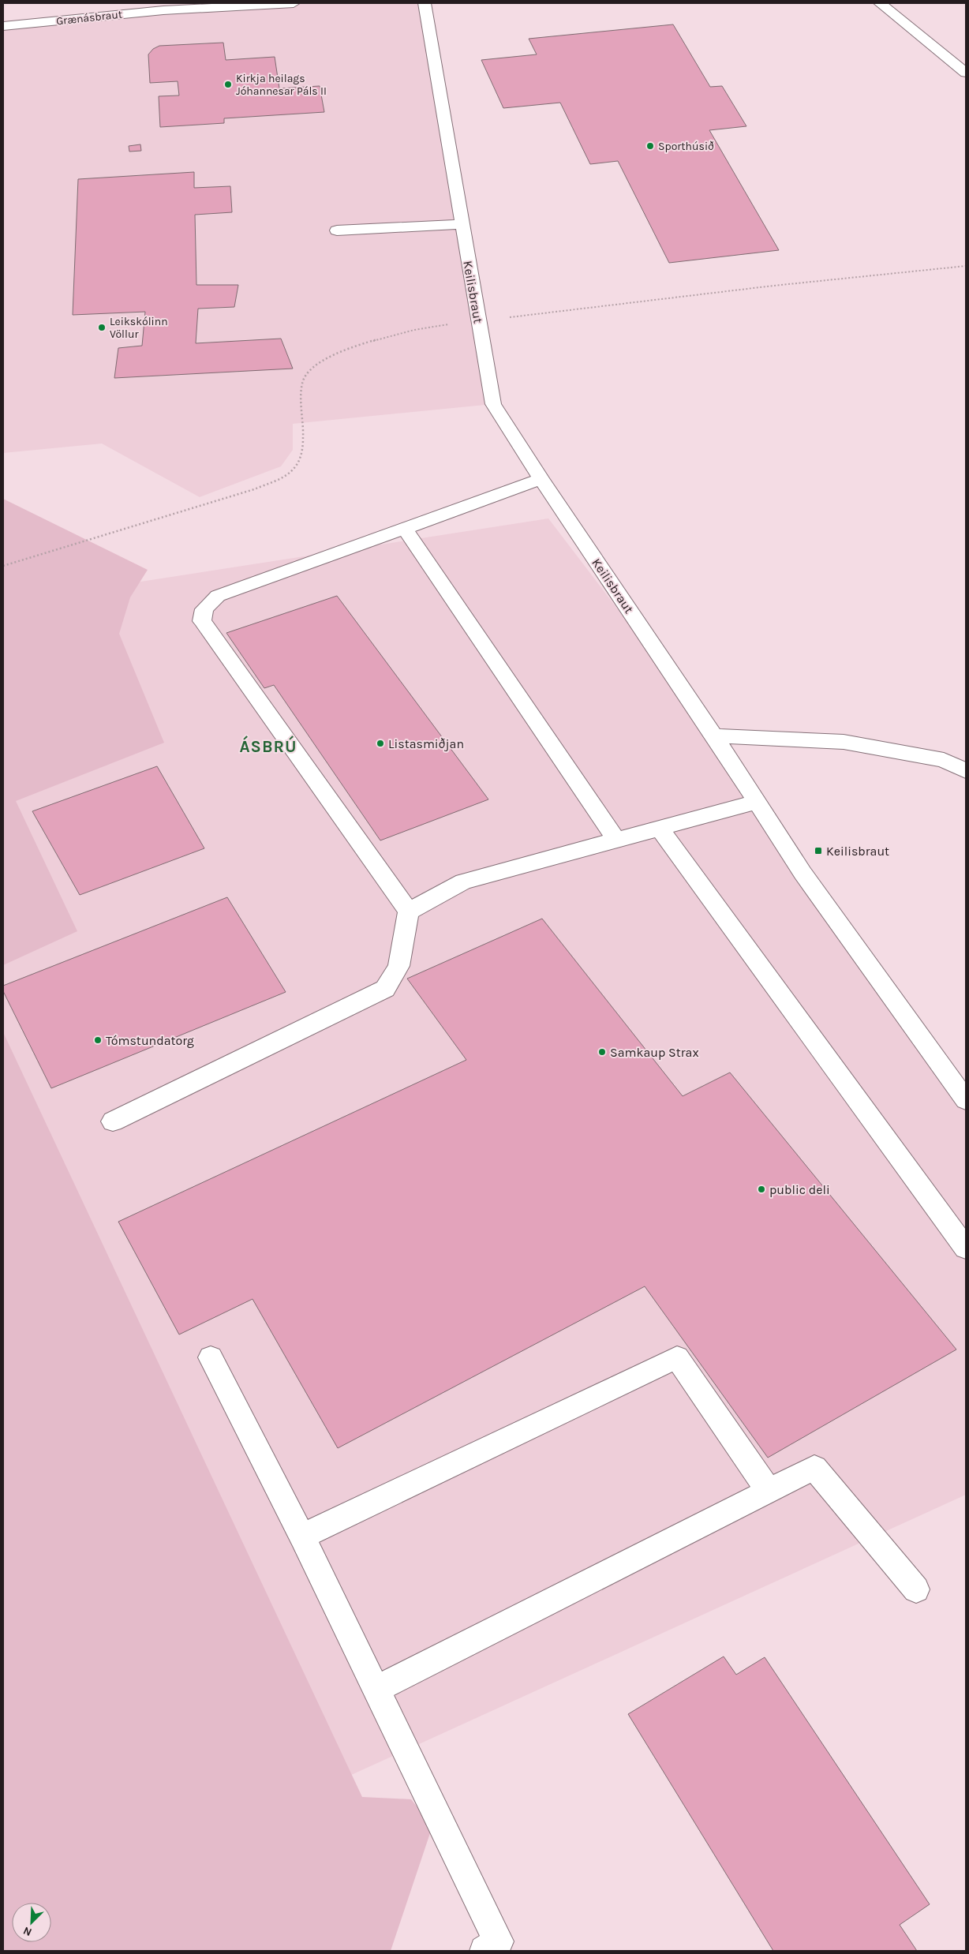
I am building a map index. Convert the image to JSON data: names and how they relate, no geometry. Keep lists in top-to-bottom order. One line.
{"streets":{"street":["Grænásbraut","Keilisbraut"]},"districts":["ÁSBRÚ"],"places":{"other":["Kirkja heilags Jóhannesar Páls II","Sporthúsið","Leikskólinn Völlur","Listasmiðjan","Tómstundatorg","Samkaup Strax","public deli"],"transit":["Keilisbraut"]},"north":"bottom left"}
